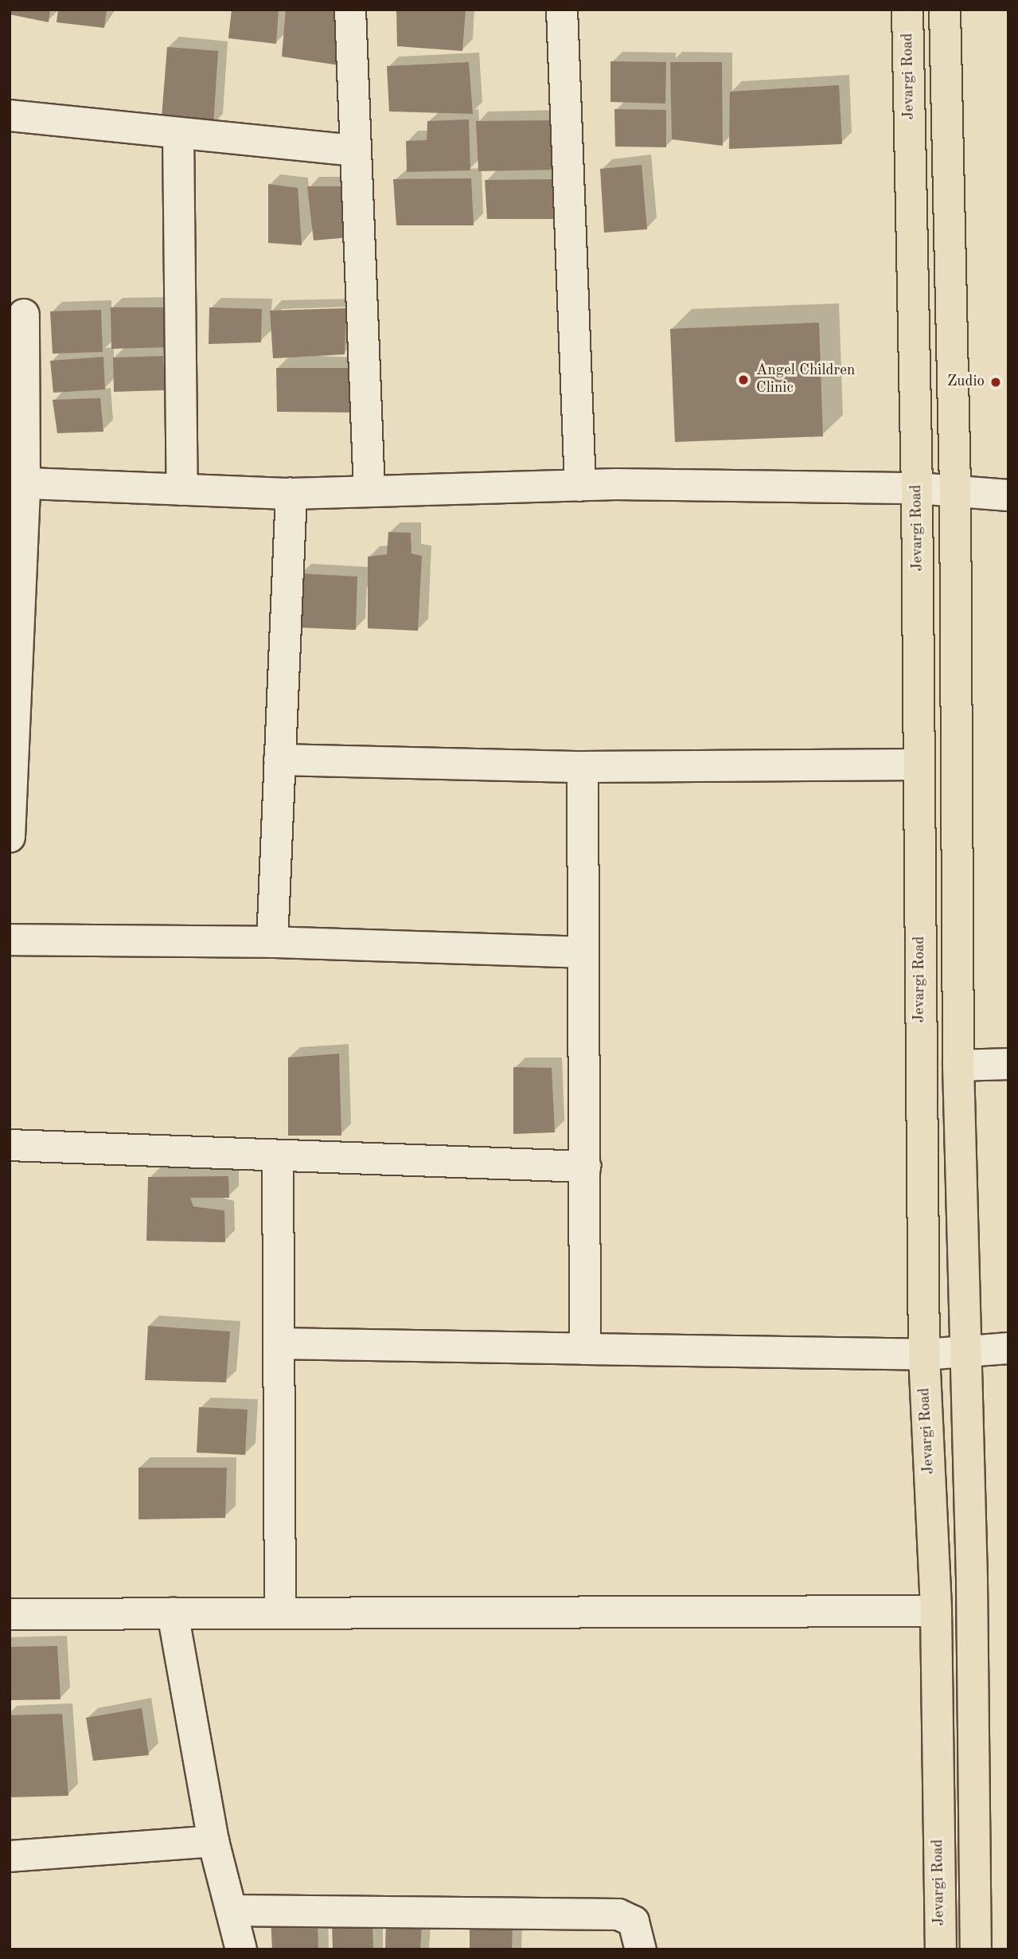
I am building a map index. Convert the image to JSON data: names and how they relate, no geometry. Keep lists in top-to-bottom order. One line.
{"streets":{"main road":["Jevargi Road"]},"places":["Angel Children Clinic","Zudio"]}
